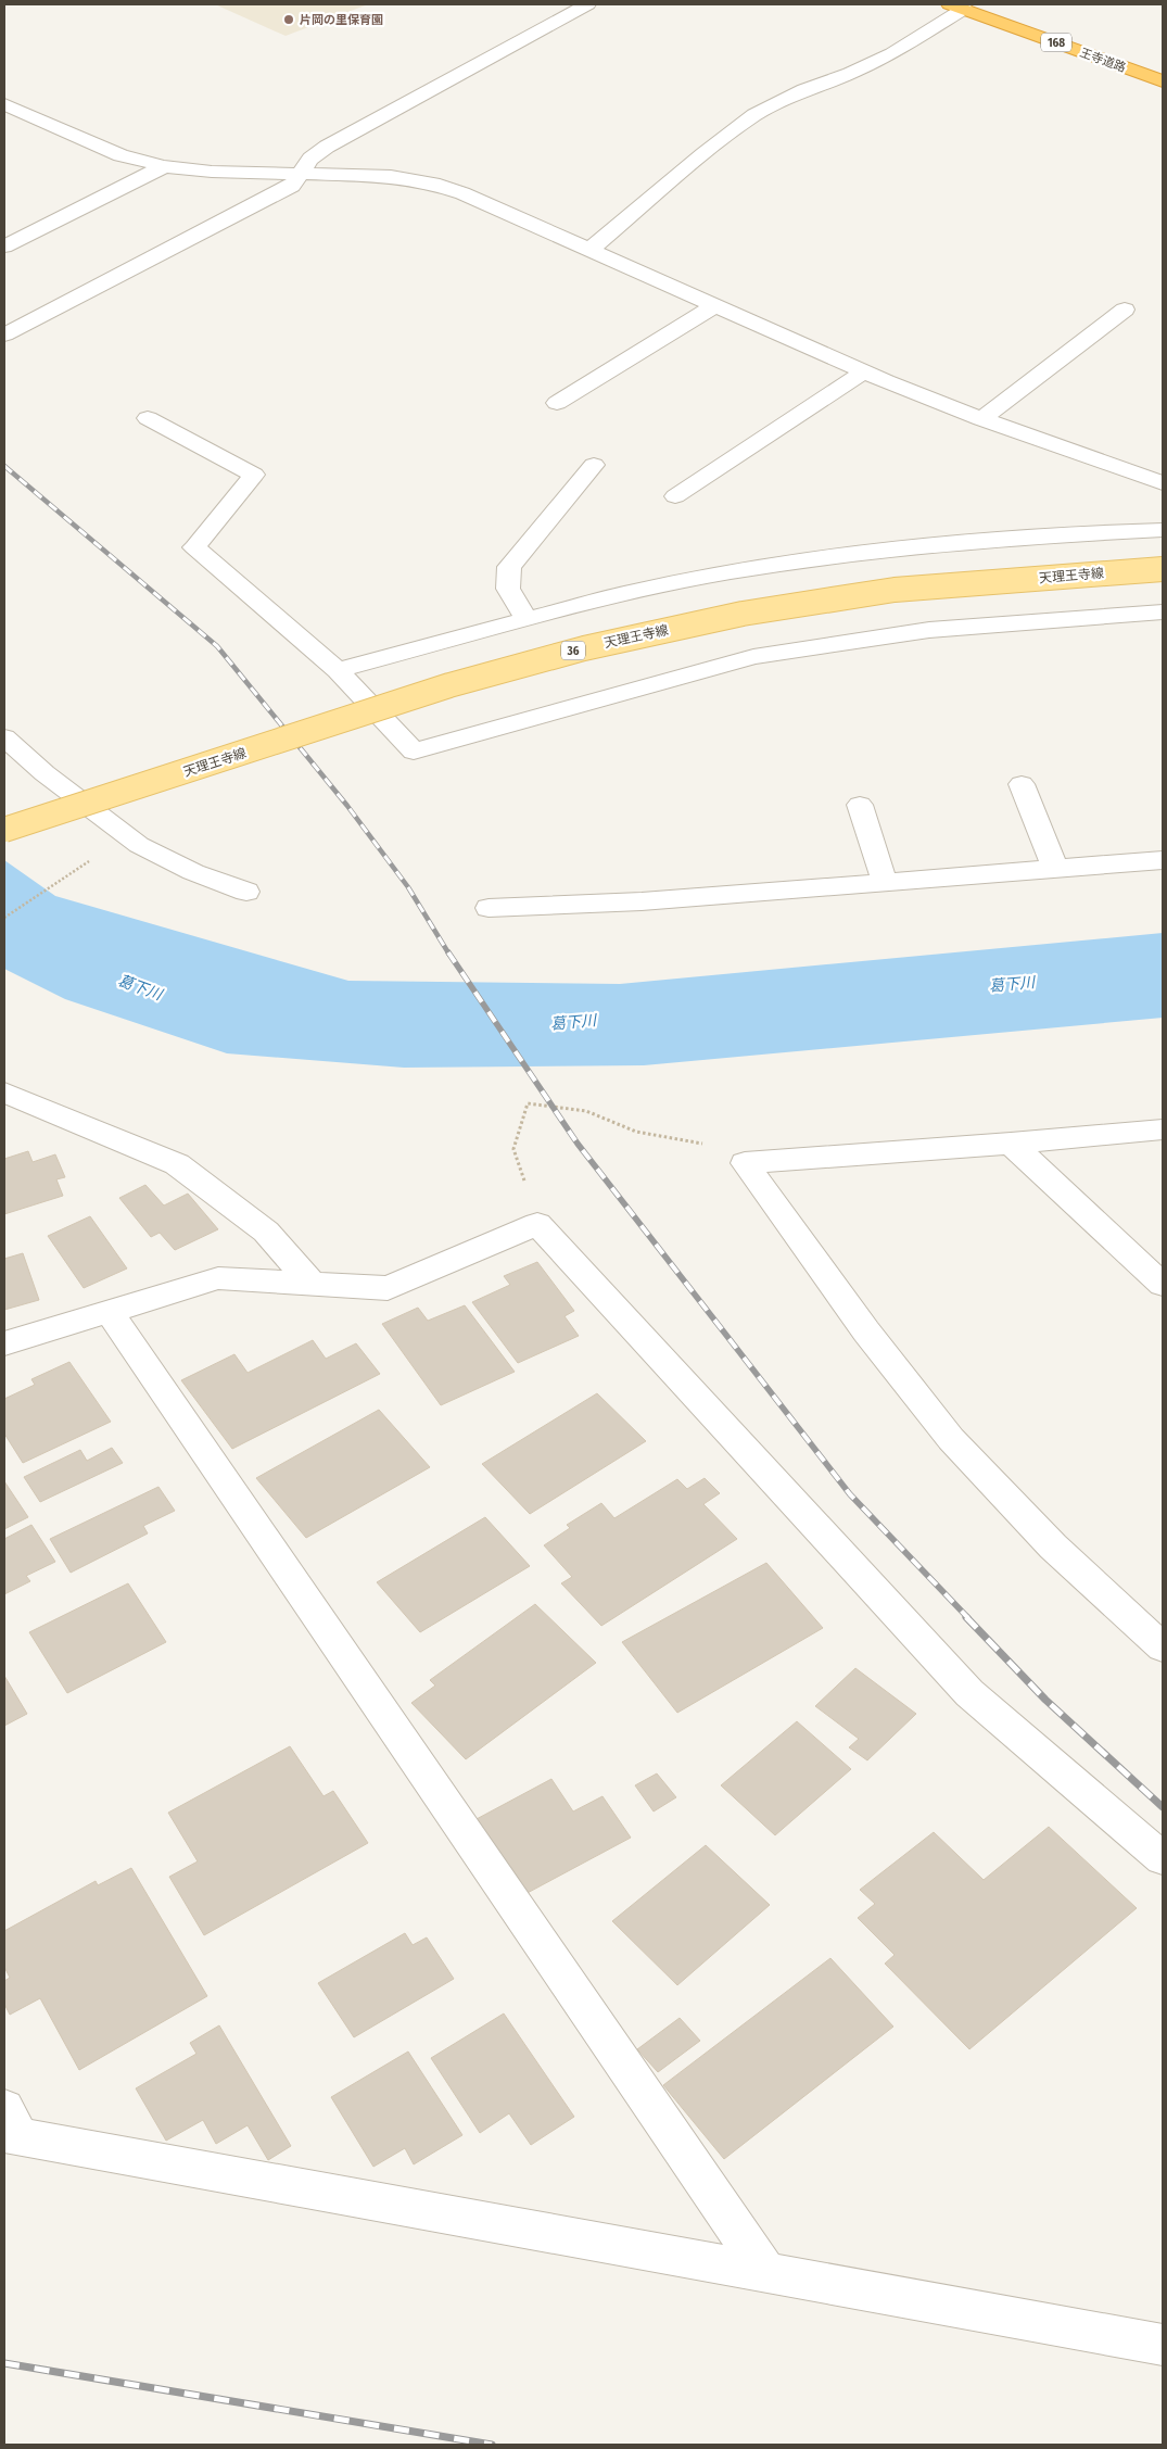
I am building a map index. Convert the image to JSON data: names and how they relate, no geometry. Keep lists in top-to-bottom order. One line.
{"streets":{"highway":["168","王寺道路"],"main road":["天理王寺線","36"]},"water":["葛下川"],"places":["片岡の里保育園"]}
